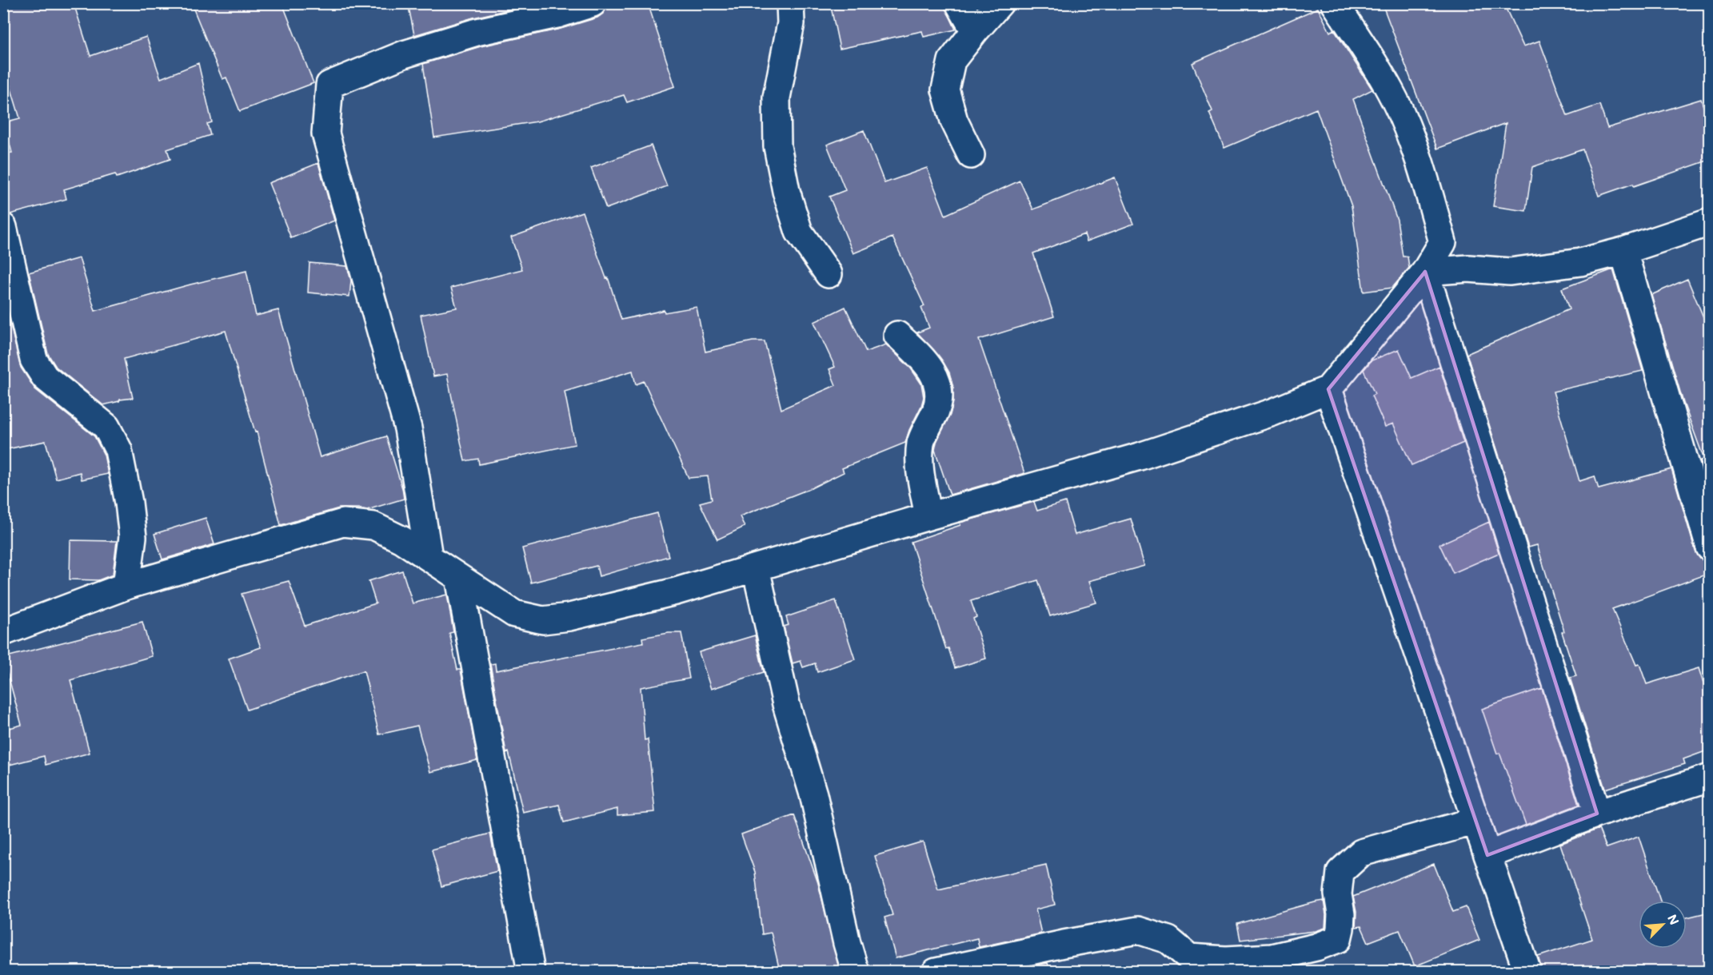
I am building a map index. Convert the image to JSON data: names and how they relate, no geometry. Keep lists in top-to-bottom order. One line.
{"north":"top right"}
